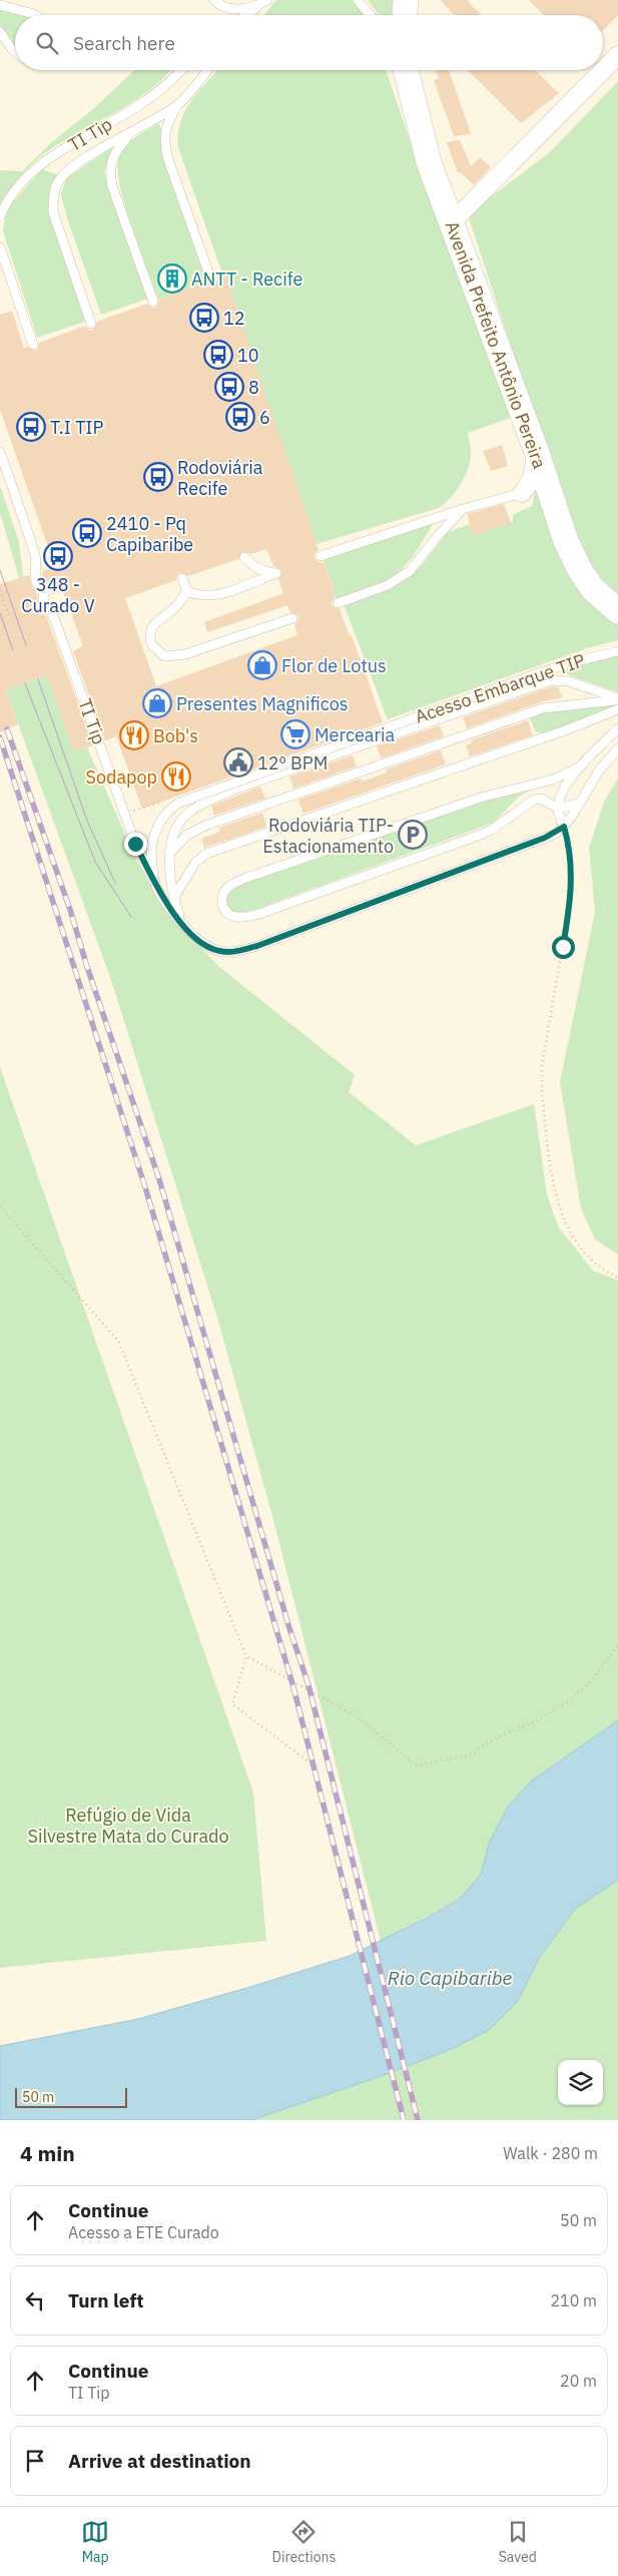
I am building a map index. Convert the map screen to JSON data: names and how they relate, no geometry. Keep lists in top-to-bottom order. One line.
{"streets":{"street":["Avenida Prefeito Antônio Pereira"],"lane":["TI Tip","Acesso Embarque TIP"]},"crossings":[["TI Tip","Acesso Embarque TIP"]],"water":["Rio Capibaribe"],"parks":["Refúgio de Vida Silvestre Mata do Curado"],"places":{"building":["ANTT - Recife"],"bus stop":["12","10","8","6","T.I TIP","Rodoviária Recife","2410 - Pq Capibaribe","348 - Curado V"],"shop":["Flor de Lotus","Presentes Magnificos"],"supermarket":["Mercearia"],"restaurant":["Bob's","Sodapop"],"public building":["12º BPM"],"parking":["Rodoviária TIP- Estacionamento"]},"scale_bar":"50 m","page":{"search":"Search here","scale":"50 m","heading":["4 min","Walk · 280 m"],"list":[["Continue","Acesso a ETE Curado","50 m"],["Turn left","210 m"],["Continue","TI Tip","20 m"],"Arrive at destination"],"nav":["Map","Directions","Saved"]}}
